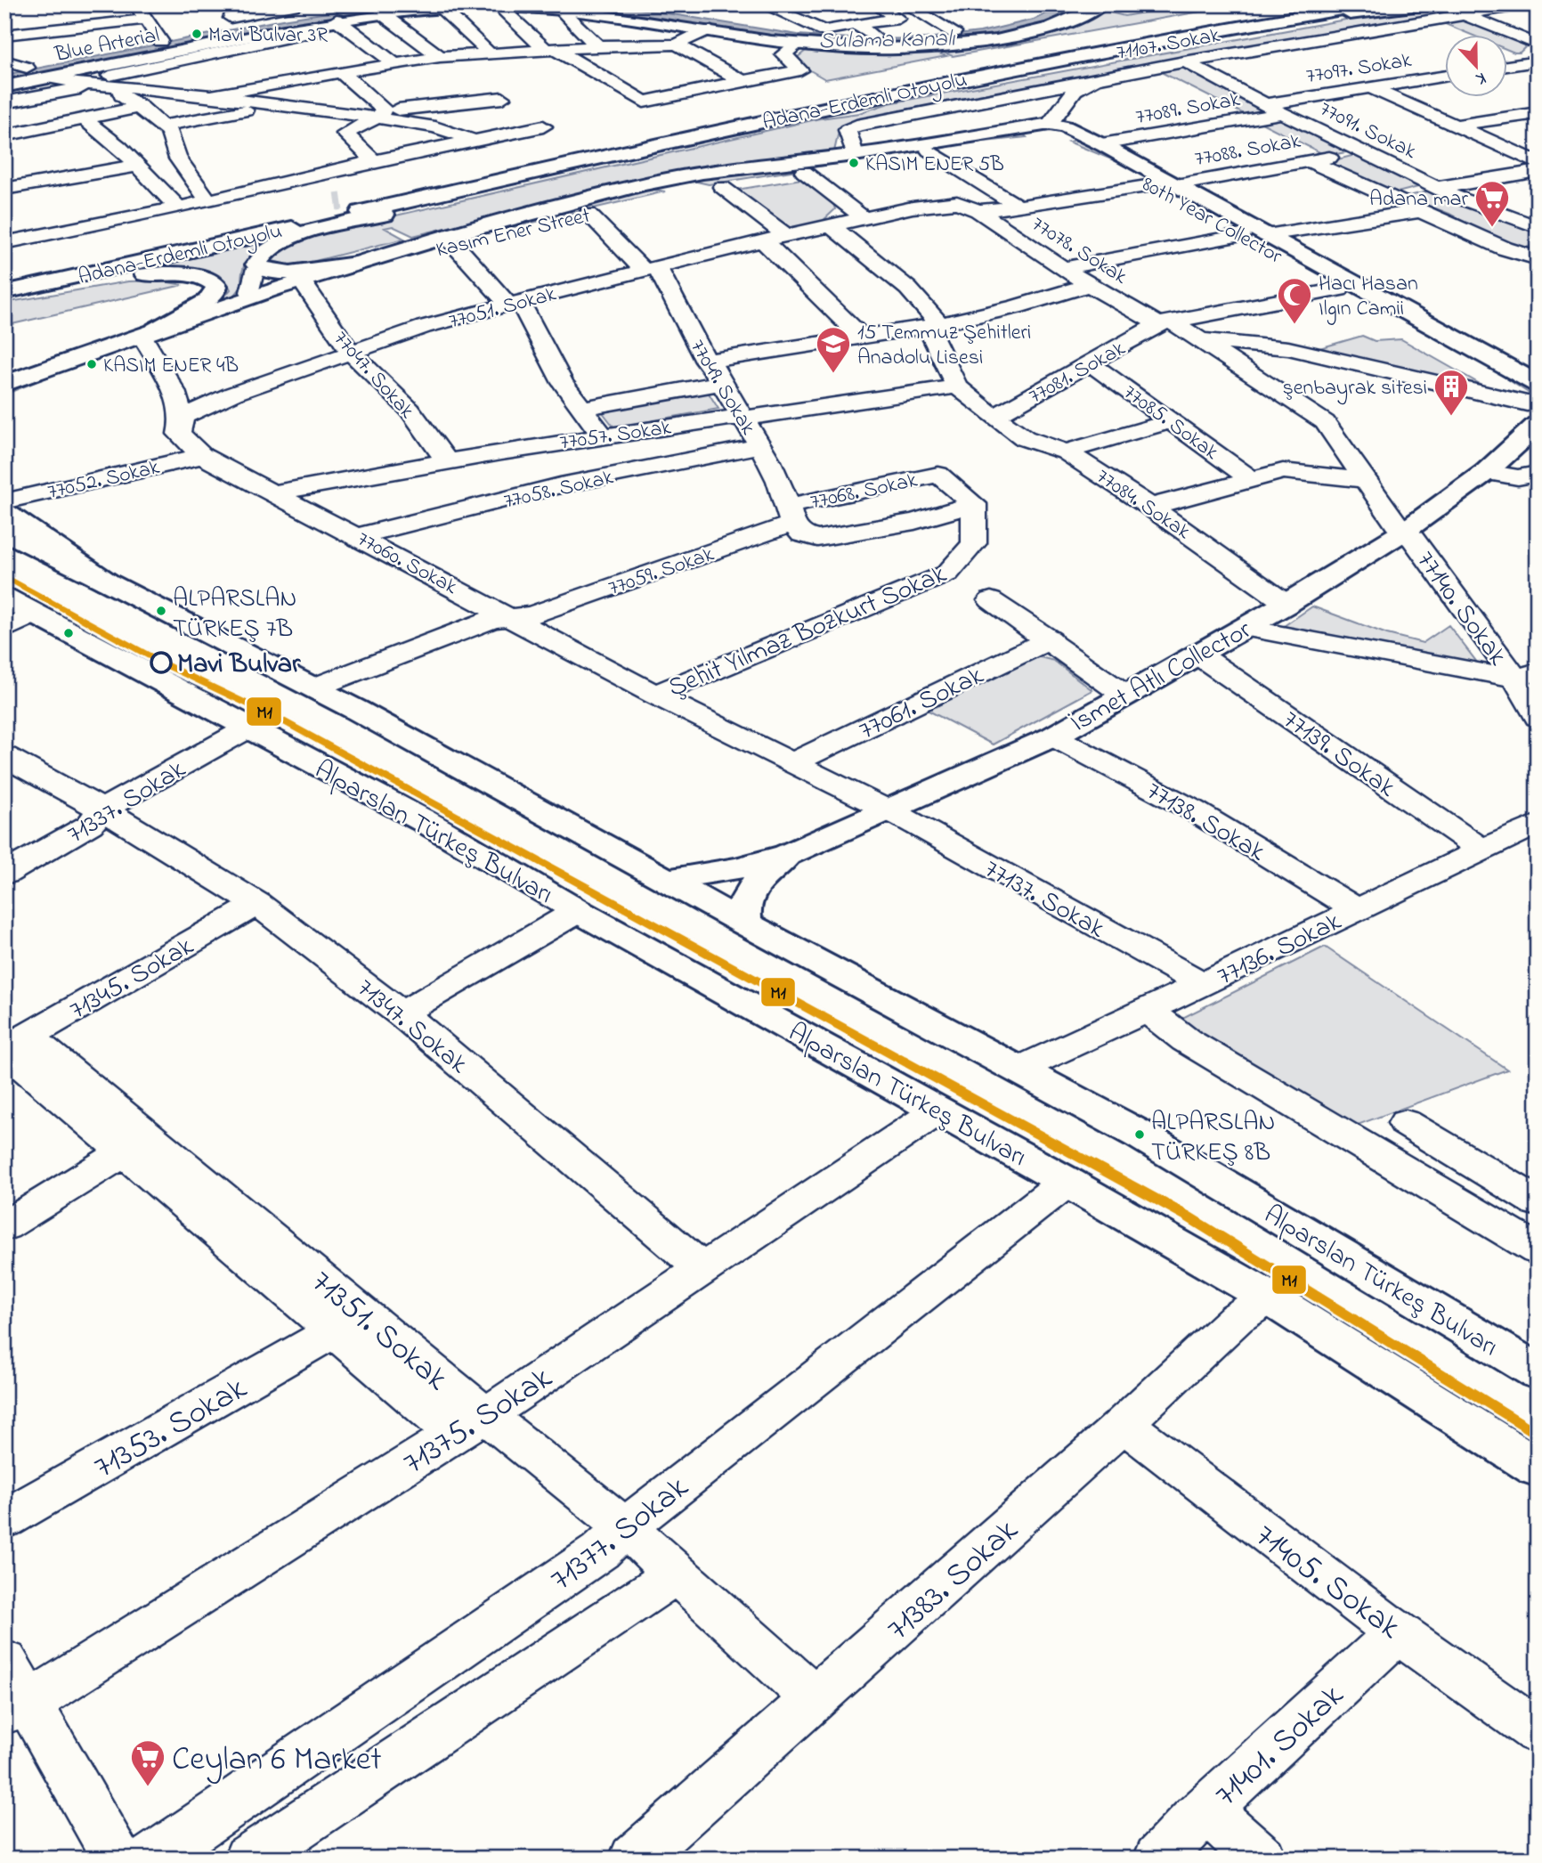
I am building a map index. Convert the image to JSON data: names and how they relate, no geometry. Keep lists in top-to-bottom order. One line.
{"streets":{"main road":["Blue Arterial","Adana-Erdemli Otoyolu","80th Year Collector","Kasım Ener Street","İsmet Atlı Collector","Alparslan Türkeş Bulvarı"],"street":["71107. Sokak","77097. Sokak","77089. Sokak","77091. Sokak","77088. Sokak","77078. Sokak","77051. Sokak","77081. Sokak","77047. Sokak","77049. Sokak","77085. Sokak","77057. Sokak","77052. Sokak","77058. Sokak","77068. Sokak","77084. Sokak","77060. Sokak","77059. Sokak","77140. Sokak","Şehit Yılmaz Bozkurt Sokak","77061. Sokak","77139. Sokak","71337. Sokak","77138. Sokak","77137. Sokak","77136. Sokak","71345. Sokak","71347. Sokak","71351. Sokak","71375. Sokak","71353. Sokak","71377. Sokak","71383. Sokak","71405. Sokak","71401. Sokak"]},"crossings":[["71107. Sokak","77091. Sokak"],["71107. Sokak","Kasım Ener Street"],["77097. Sokak","77091. Sokak"],["77089. Sokak","77091. Sokak"],["77089. Sokak","80th Year Collector"],["77091. Sokak","77088. Sokak"],["77088. Sokak","80th Year Collector"],["80th Year Collector","Kasım Ener Street"],["80th Year Collector","77081. Sokak"],["80th Year Collector","İsmet Atlı Collector"],["Kasım Ener Street","77047. Sokak"],["Kasım Ener Street","77049. Sokak"],["77078. Sokak","77051. Sokak"],["77078. Sokak","77081. Sokak"],["77078. Sokak","77140. Sokak"],["77051. Sokak","77047. Sokak"],["77051. Sokak","77049. Sokak"],["77051. Sokak","77060. Sokak"],["77081. Sokak","77085. Sokak"],["77081. Sokak","77084. Sokak"],["77047. Sokak","77057. Sokak"],["77049. Sokak","77057. Sokak"],["77049. Sokak","77058. Sokak"],["77049. Sokak","77068. Sokak"],["77049. Sokak","77059. Sokak"],["77057. Sokak","77084. Sokak"],["77057. Sokak","77060. Sokak"],["77052. Sokak","77060. Sokak"],["77058. Sokak","77060. Sokak"],["77068. Sokak","77059. Sokak"],["77068. Sokak","Şehit Yılmaz Bozkurt Sokak"],["77084. Sokak","İsmet Atlı Collector"],["77060. Sokak","77059. Sokak"],["77060. Sokak","Şehit Yılmaz Bozkurt Sokak"],["77060. Sokak","77061. Sokak"],["77060. Sokak","77137. Sokak"],["77059. Sokak","Alparslan Türkeş Bulvarı"],["77140. Sokak","İsmet Atlı Collector"],["İsmet Atlı Collector","77139. Sokak"],["İsmet Atlı Collector","77138. Sokak"],["İsmet Atlı Collector","77137. Sokak"],["77061. Sokak","77137. Sokak"],["77139. Sokak","77136. Sokak"],["71337. Sokak","Alparslan Türkeş Bulvarı"],["71337. Sokak","71347. Sokak"],["77138. Sokak","77136. Sokak"],["Alparslan Türkeş Bulvarı","77136. Sokak"],["Alparslan Türkeş Bulvarı","71375. Sokak"],["Alparslan Türkeş Bulvarı","71377. Sokak"],["Alparslan Türkeş Bulvarı","71383. Sokak"],["77137. Sokak","77136. Sokak"],["71345. Sokak","71347. Sokak"],["71345. Sokak","71351. Sokak"],["71347. Sokak","71375. Sokak"],["71351. Sokak","71375. Sokak"],["71351. Sokak","71353. Sokak"],["71351. Sokak","71377. Sokak"],["71351. Sokak","71383. Sokak"],["71383. Sokak","71405. Sokak"],["71405. Sokak","71401. Sokak"]],"water":["Sulama Kanalı"],"places":{"other":["Mavi Bulvar 3R","KASIM ENER 5B","KASIM ENER 4B","ALPARSLAN TÜRKEŞ 7B","Mavi Bulvar","ALPARSLAN TÜRKEŞ 8B"],"supermarket":["Adana mar","Ceylan 6 Market"],"mosque":["Hacı Hasan Ilgın Camii"],"school or university":["15 Temmuz Şehitleri Anadolu Lisesi"],"building":["şenbayrak sitesi"]},"lines":["transit line M1"],"north":"bottom"}
